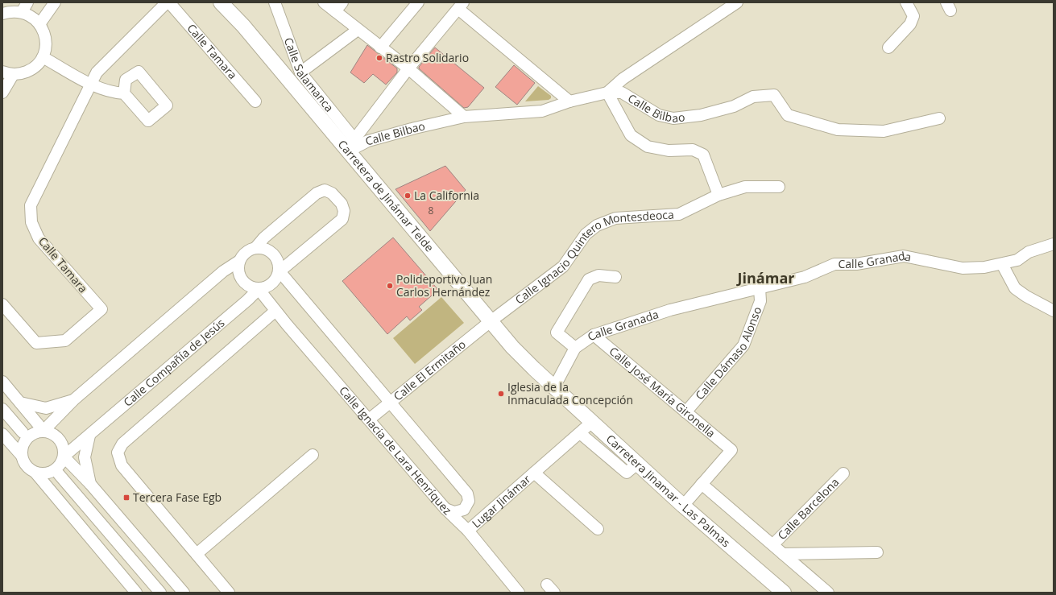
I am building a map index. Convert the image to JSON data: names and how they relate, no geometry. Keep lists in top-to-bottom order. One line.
{"streets":{"main road":["Carretera de Jinámar Telde","Carretera Jinamar - Las Palmas"],"street":["Calle Tamara","Calle Salamanca","Calle Bilbao","Calle Ignacio Quintero Montesdeoca","Calle Granada","Calle Dámaso Alonso","Calle Compañía de Jesús","Calle El Ermitaño","Calle José María Gironella","Calle Ignacia de Lara Henríquez","Lugar Jinámar","Calle Barcelona"]},"crossings":[["Calle Salamanca","Calle Bilbao"],["Calle Salamanca","Carretera de Jinámar Telde"],["Calle Bilbao","Carretera de Jinámar Telde"],["Carretera de Jinámar Telde","Calle Ignacio Quintero Montesdeoca"],["Carretera de Jinámar Telde","Calle Granada"],["Carretera de Jinámar Telde","Calle El Ermitaño"],["Carretera de Jinámar Telde","Carretera Jinamar - Las Palmas"],["Calle Ignacio Quintero Montesdeoca","Calle El Ermitaño"],["Calle Granada","Calle Dámaso Alonso"],["Calle Granada","Calle José María Gironella"],["Calle Granada","Carretera Jinamar - Las Palmas"],["Calle Dámaso Alonso","Calle José María Gironella"],["Calle Compañía de Jesús","Calle Ignacia de Lara Henríquez"],["Calle El Ermitaño","Calle Ignacia de Lara Henríquez"],["Calle José María Gironella","Calle Barcelona"],["Carretera Jinamar - Las Palmas","Lugar Jinámar"]],"districts":["Jinámar"],"places":{"other":["Rastro Solidario","La California","Polideportivo Juan Carlos Hernández","Iglesia de la Inmaculada Concepción"],"transit":["Tercera Fase Egb"]},"house_numbers":["8"]}
